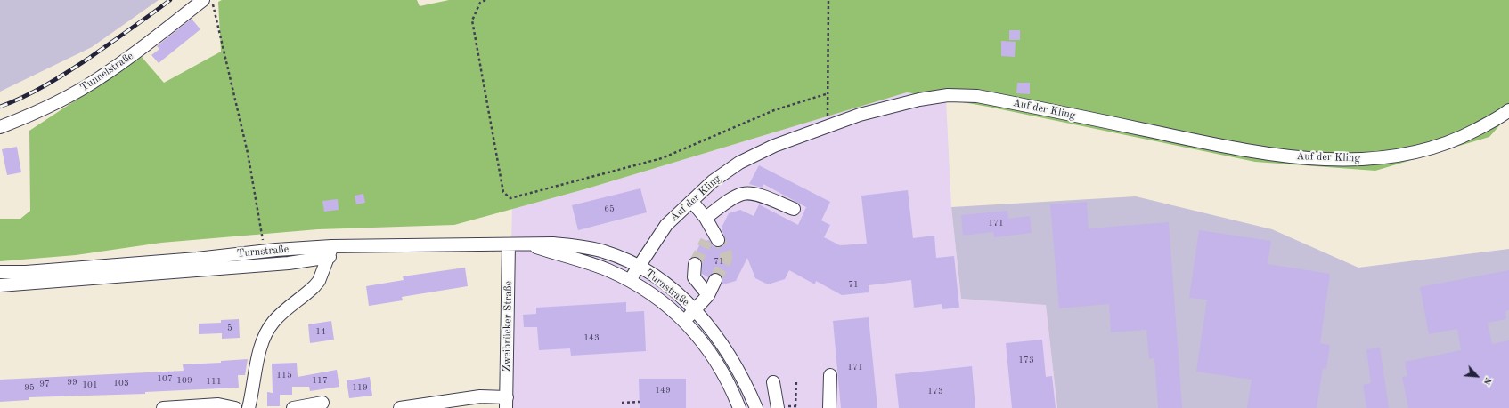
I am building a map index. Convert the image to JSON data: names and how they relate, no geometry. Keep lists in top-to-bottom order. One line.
{"streets":{"street":["Tunnelstraße","Auf der Kling","Turnstraße","Zweibrücker Straße"]},"crossings":[["Auf der Kling","Turnstraße"],["Turnstraße","Zweibrücker Straße"]],"house_numbers":["65","171","71","71","5","14","143","173","171","115","107","109","117","111","99","103","97","101","95","119","149","173"],"north":"bottom right"}
